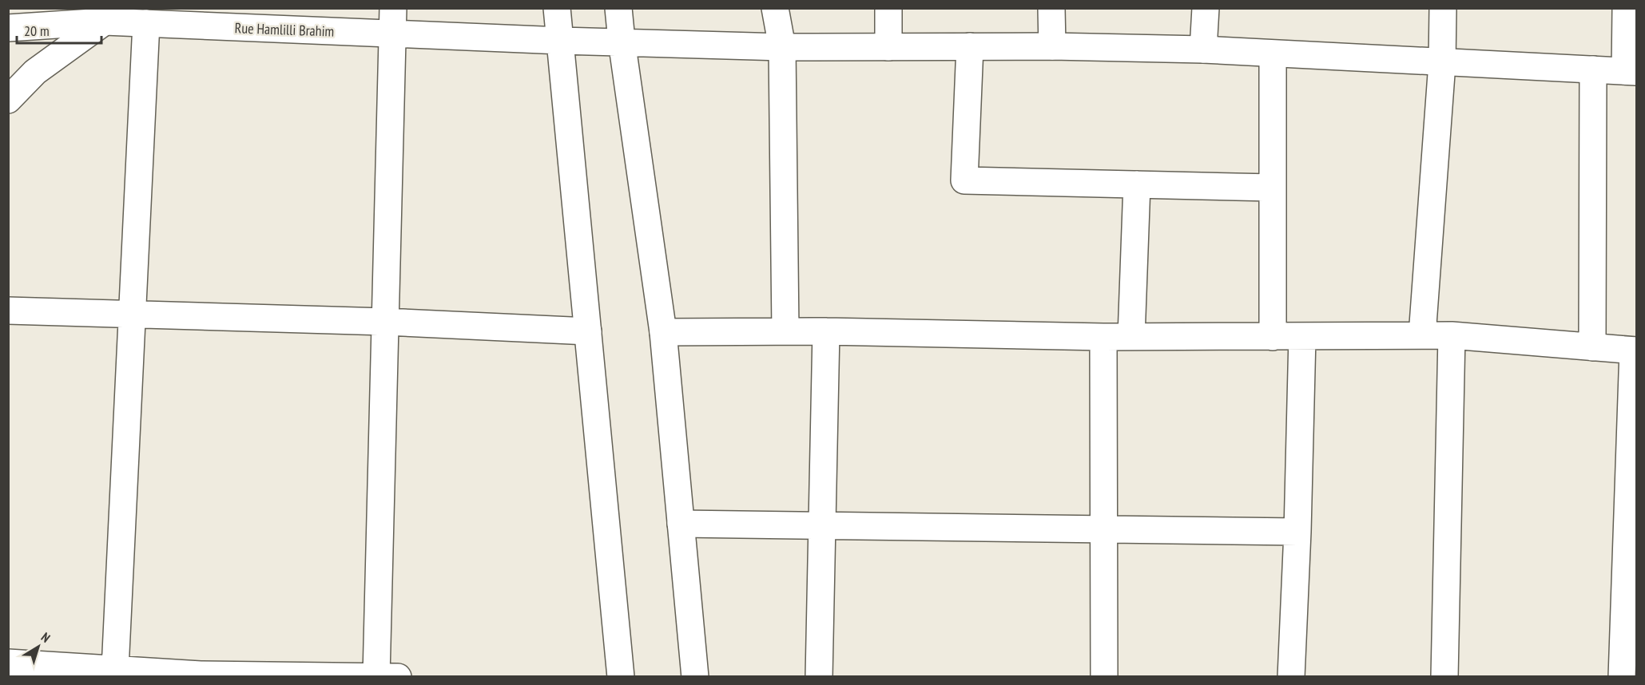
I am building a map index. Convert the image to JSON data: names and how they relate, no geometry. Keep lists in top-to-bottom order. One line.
{"streets":{"street":["Rue Hamlilli Brahim"]},"scale_bar":"20 m","north":"top right"}
